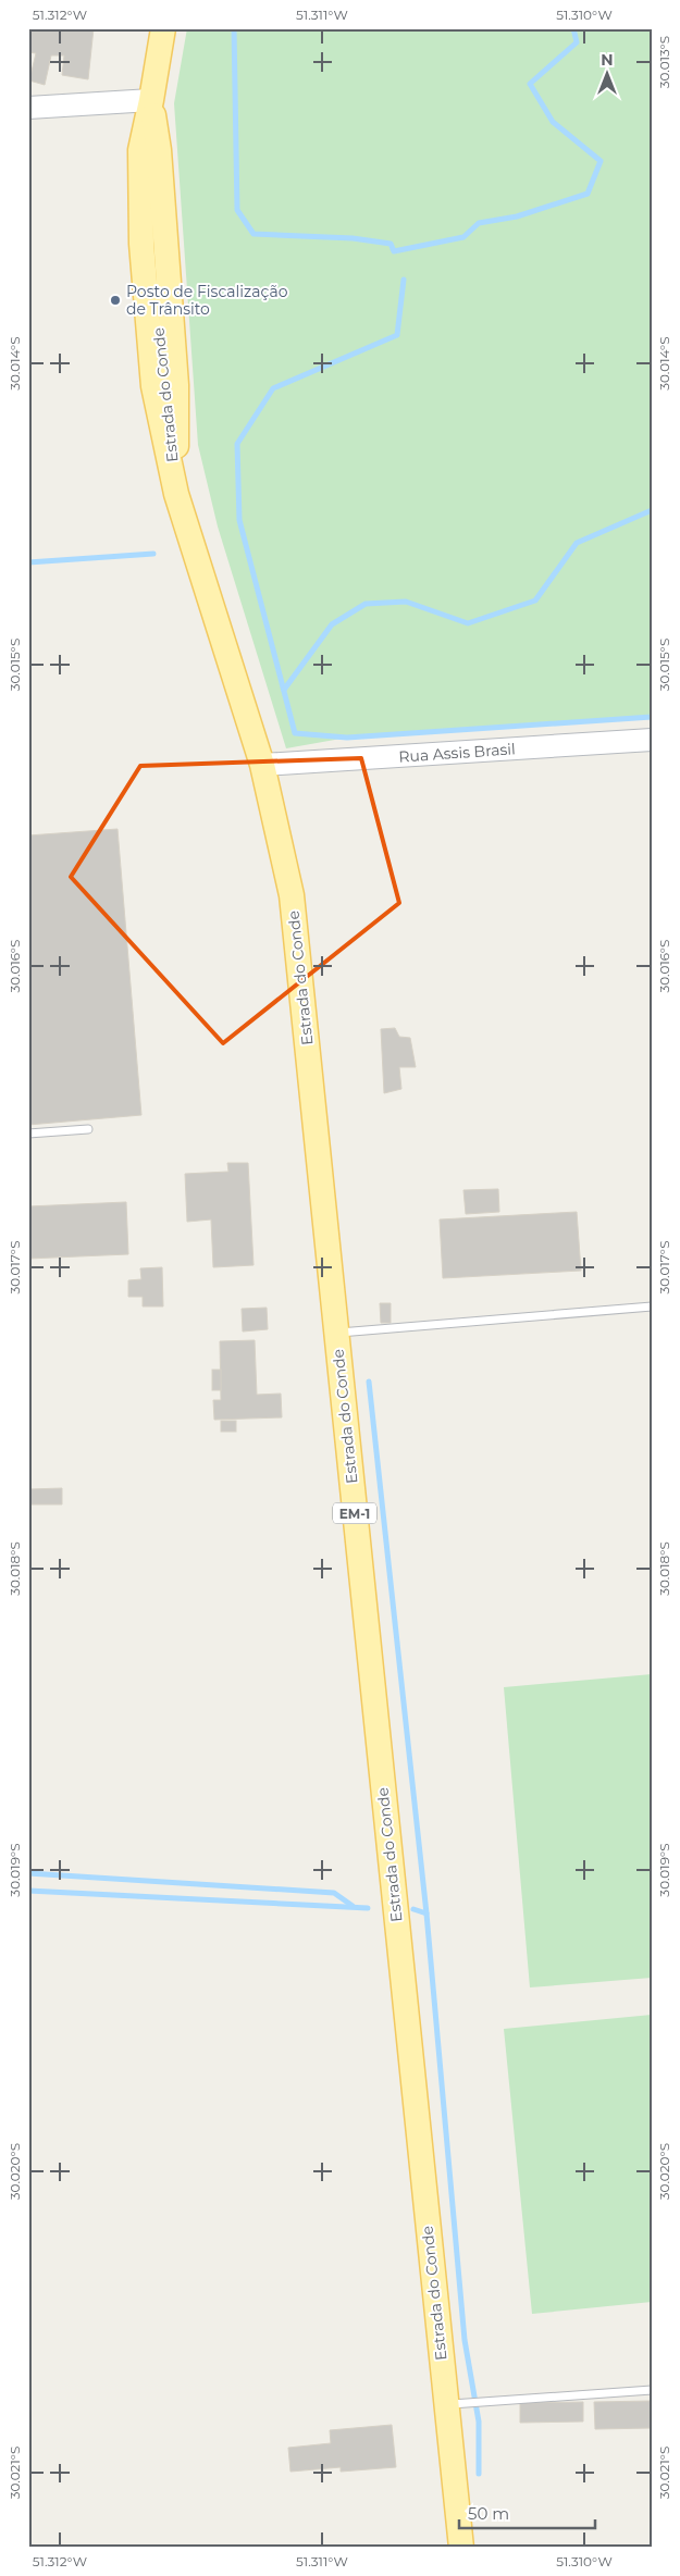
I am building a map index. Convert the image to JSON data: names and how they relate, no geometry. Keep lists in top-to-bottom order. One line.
{"streets":{"main road":["Estrada do Conde","EM-1"],"street":["Rua Assis Brasil"]},"crossings":[["Estrada do Conde","Rua Assis Brasil"]],"places":["Posto de Fiscalização de Trânsito"],"scale_bar":"50 m","north":"top","coordinates":["51.312°W","51.311°W","51.310°W","30.013°S","30.014°S","30.015°S","30.016°S","30.017°S","30.018°S","30.019°S","30.020°S","30.021°S"]}
